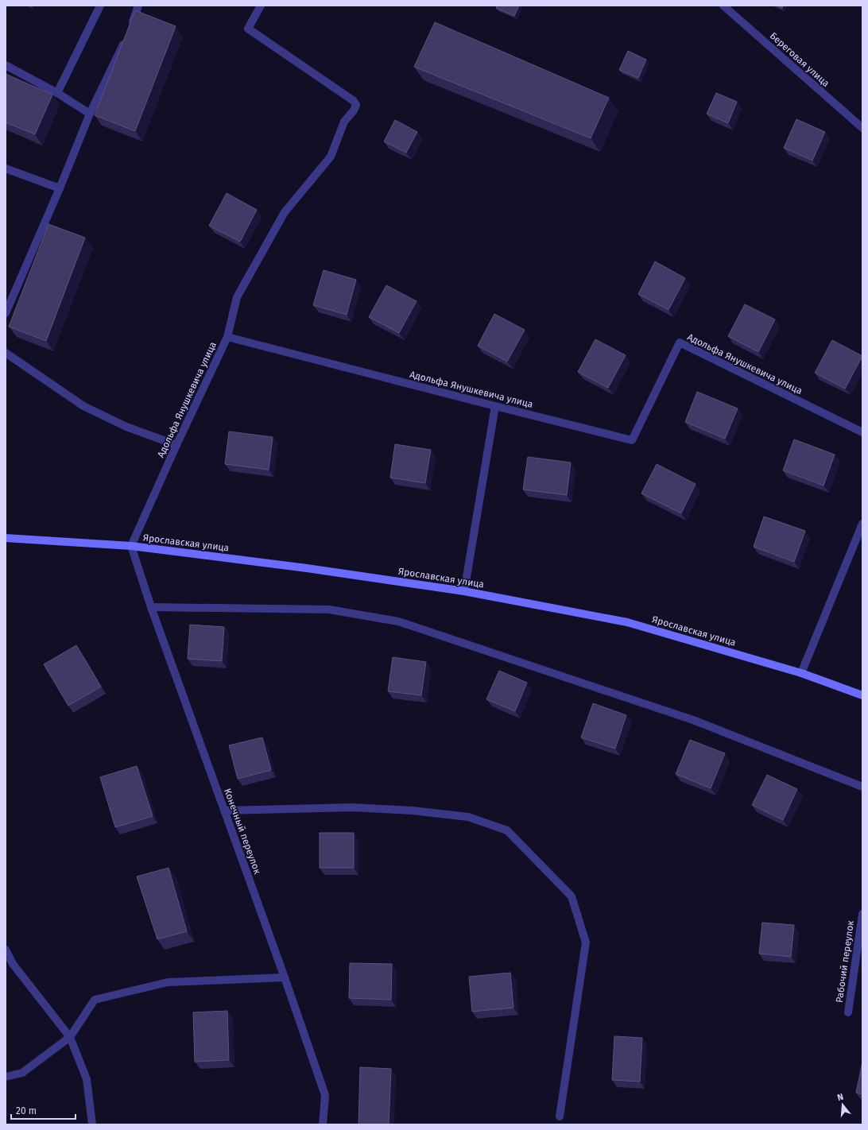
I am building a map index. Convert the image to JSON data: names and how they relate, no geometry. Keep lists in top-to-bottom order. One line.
{"streets":{"main road":["Ярославская улица"],"street":["Береговая улица","Адольфа Янушкевича улица","Конечный переулок","Рабочий переулок"]},"crossings":[["Адольфа Янушкевича улица","Ярославская улица"],["Адольфа Янушкевича улица","Конечный переулок"],["Ярославская улица","Конечный переулок"]],"scale_bar":"20 m","north":"top"}
